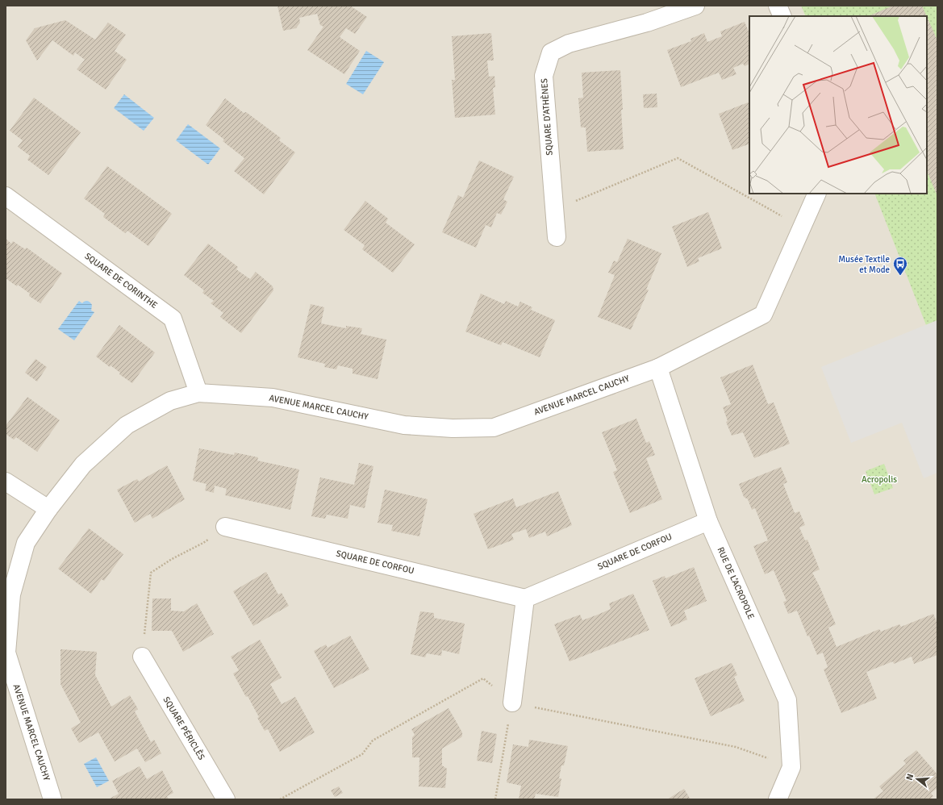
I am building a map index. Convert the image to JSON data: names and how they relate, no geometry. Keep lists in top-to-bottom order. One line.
{"streets":{"street":["SQUARE D’ATHÈNES","SQUARE DE CORINTHE","AVENUE MARCEL CAUCHY","SQUARE DE CORFOU","RUE DE L’ACROPOLE","SQUARE PÉRICLÈS"]},"crossings":[["SQUARE DE CORINTHE","AVENUE MARCEL CAUCHY"],["AVENUE MARCEL CAUCHY","RUE DE L’ACROPOLE"],["SQUARE DE CORFOU","RUE DE L’ACROPOLE"]],"parks":["Acropolis"],"places":{"bus stop":["Musée Textile et Mode"]},"north":"left"}
